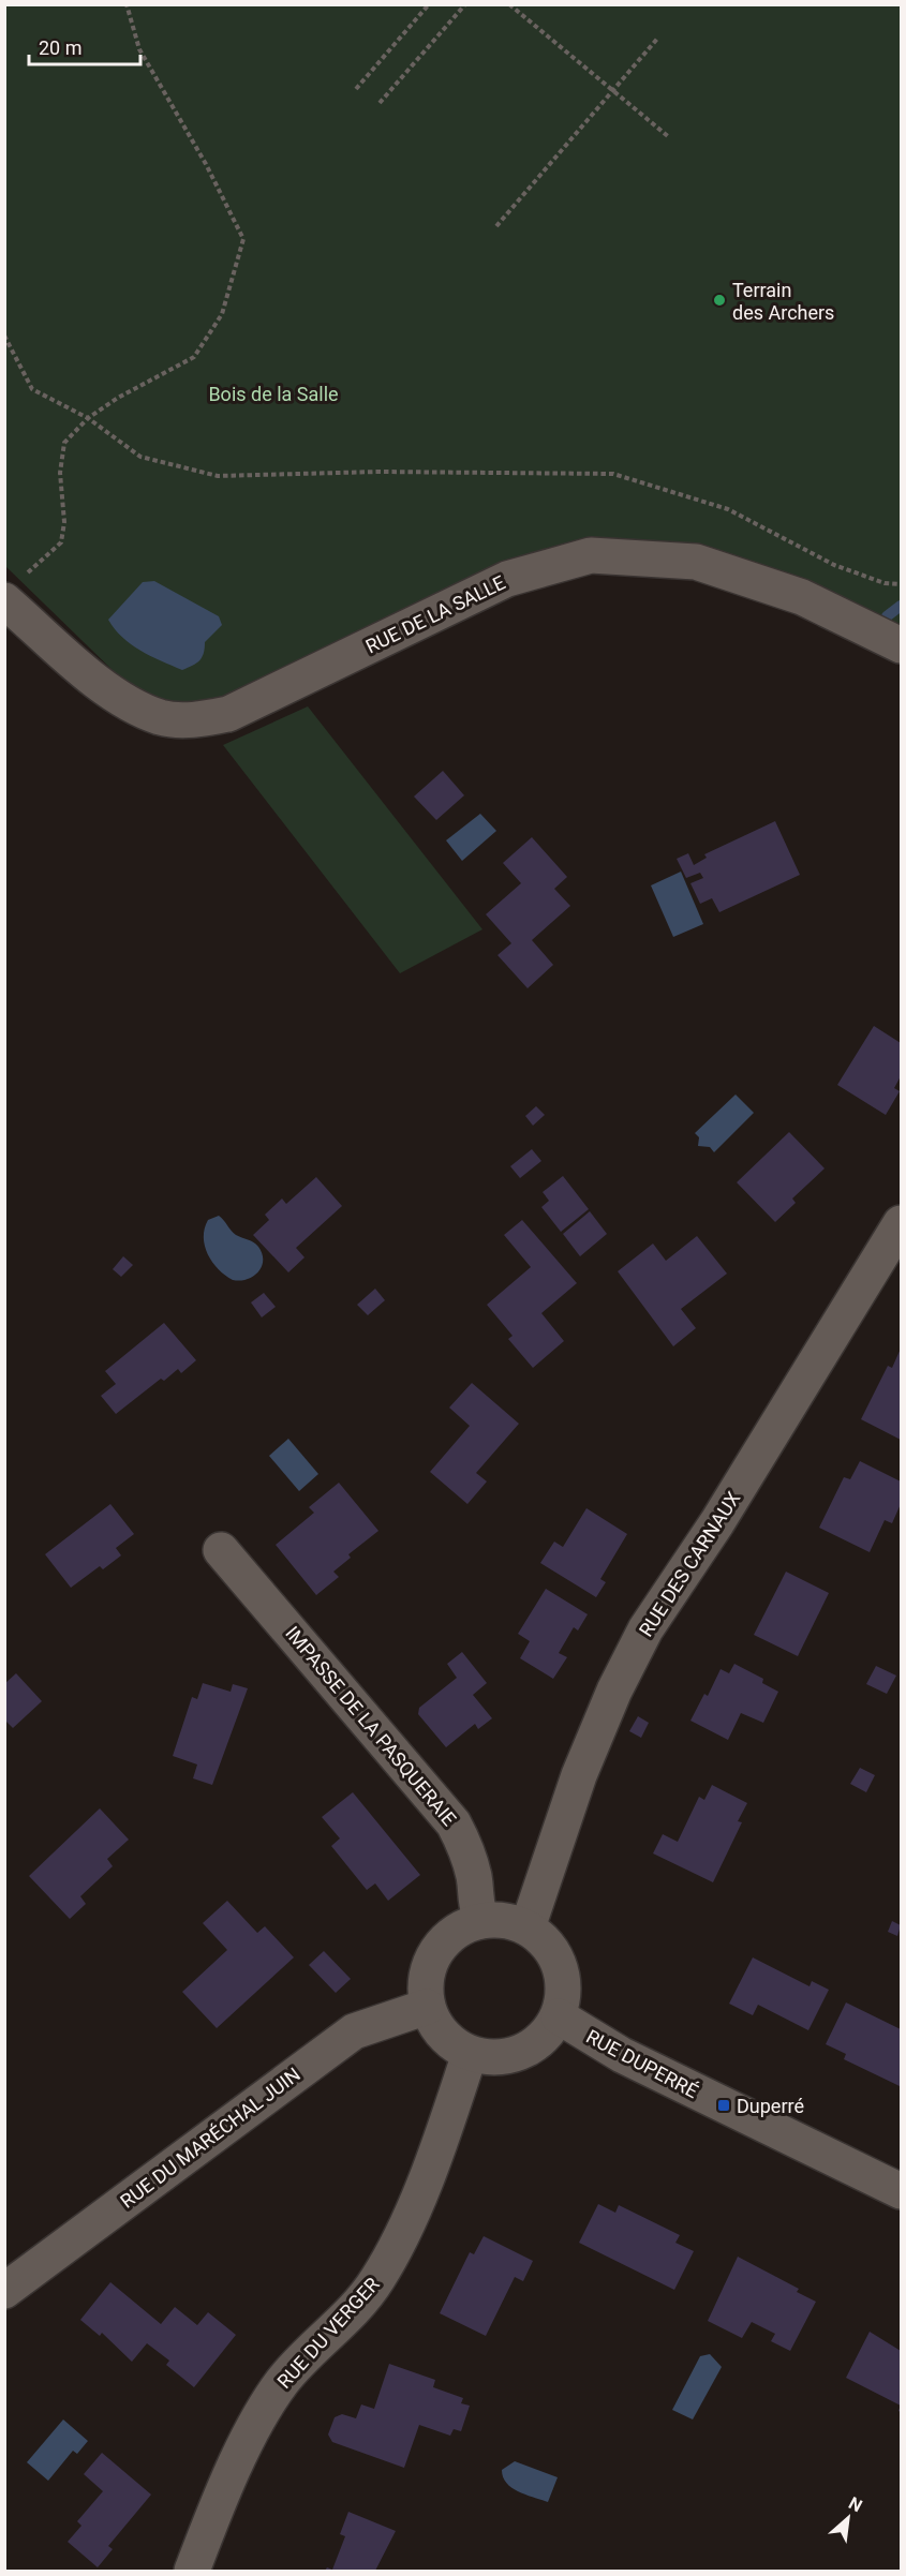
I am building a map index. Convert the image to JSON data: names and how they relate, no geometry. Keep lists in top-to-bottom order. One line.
{"streets":{"street":["RUE DE LA SALLE","RUE DES CARNAUX","IMPASSE DE LA PASQUERAIE","RUE DUPERRÉ","RUE DU MARÉCHAL JUIN","RUE DU VERGER"]},"crossings":[["RUE DES CARNAUX","IMPASSE DE LA PASQUERAIE"],["RUE DES CARNAUX","RUE DUPERRÉ"],["RUE DES CARNAUX","RUE DU MARÉCHAL JUIN"],["RUE DES CARNAUX","RUE DU VERGER"],["IMPASSE DE LA PASQUERAIE","RUE DUPERRÉ"],["IMPASSE DE LA PASQUERAIE","RUE DU MARÉCHAL JUIN"],["IMPASSE DE LA PASQUERAIE","RUE DU VERGER"],["RUE DUPERRÉ","RUE DU MARÉCHAL JUIN"],["RUE DUPERRÉ","RUE DU VERGER"],["RUE DU MARÉCHAL JUIN","RUE DU VERGER"]],"parks":["Bois de la Salle"],"places":{"other":["Terrain des Archers"],"transit":["Duperré"]},"scale_bar":"20 m","north":"top right"}
